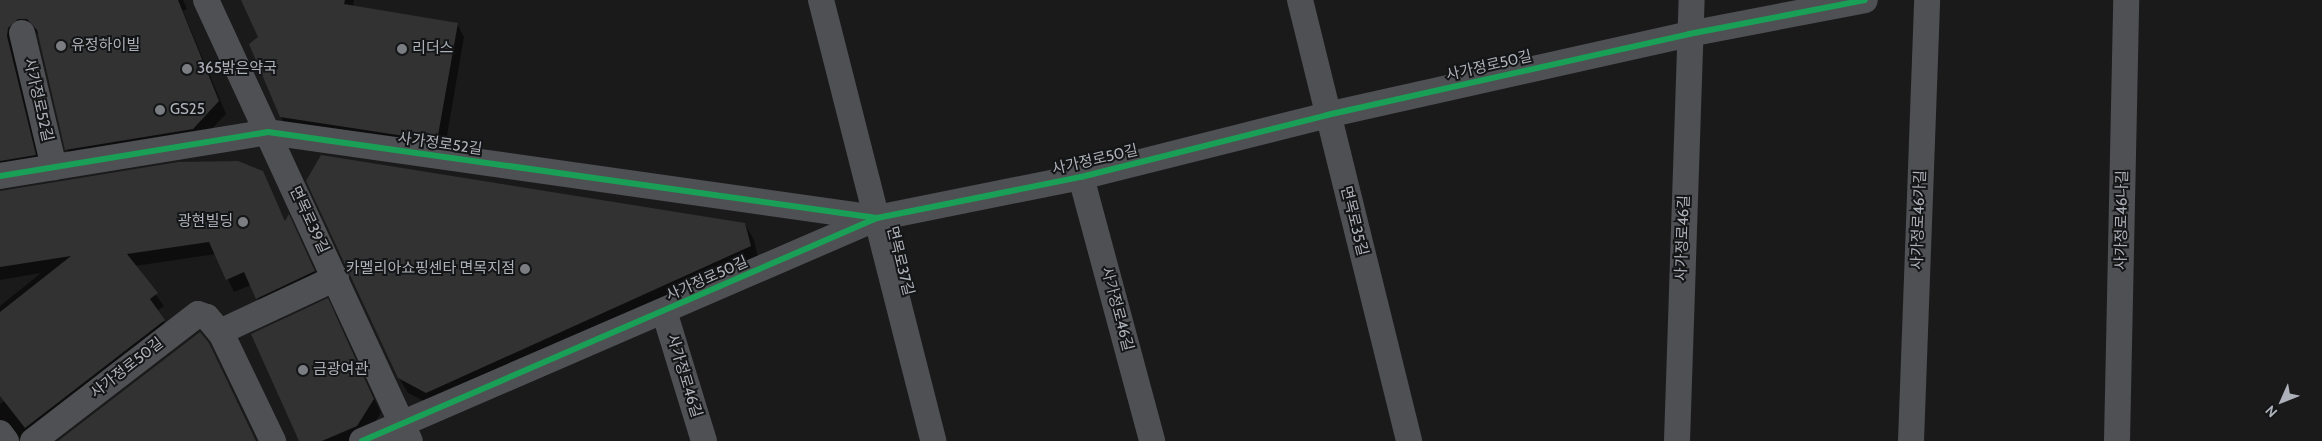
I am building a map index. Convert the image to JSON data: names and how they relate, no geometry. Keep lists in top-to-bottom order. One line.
{"streets":{"street":["사가정로50길","사가정로52길","면목로39길","사가정로46가길","사가정로46나길","면목로35길","사가정로46길","면목로37길"]},"crossings":[["사가정로50길","사가정로52길"],["사가정로50길","면목로39길"],["사가정로50길","면목로35길"],["사가정로50길","사가정로46길"],["사가정로50길","면목로37길"],["사가정로52길","면목로39길"],["사가정로52길","면목로37길"]],"places":["유정하이빌","리더스","365밝은약국","GS25","광현빌딩","카멜리아쇼핑센타 면목지점","금광여관"],"north":"bottom left"}
